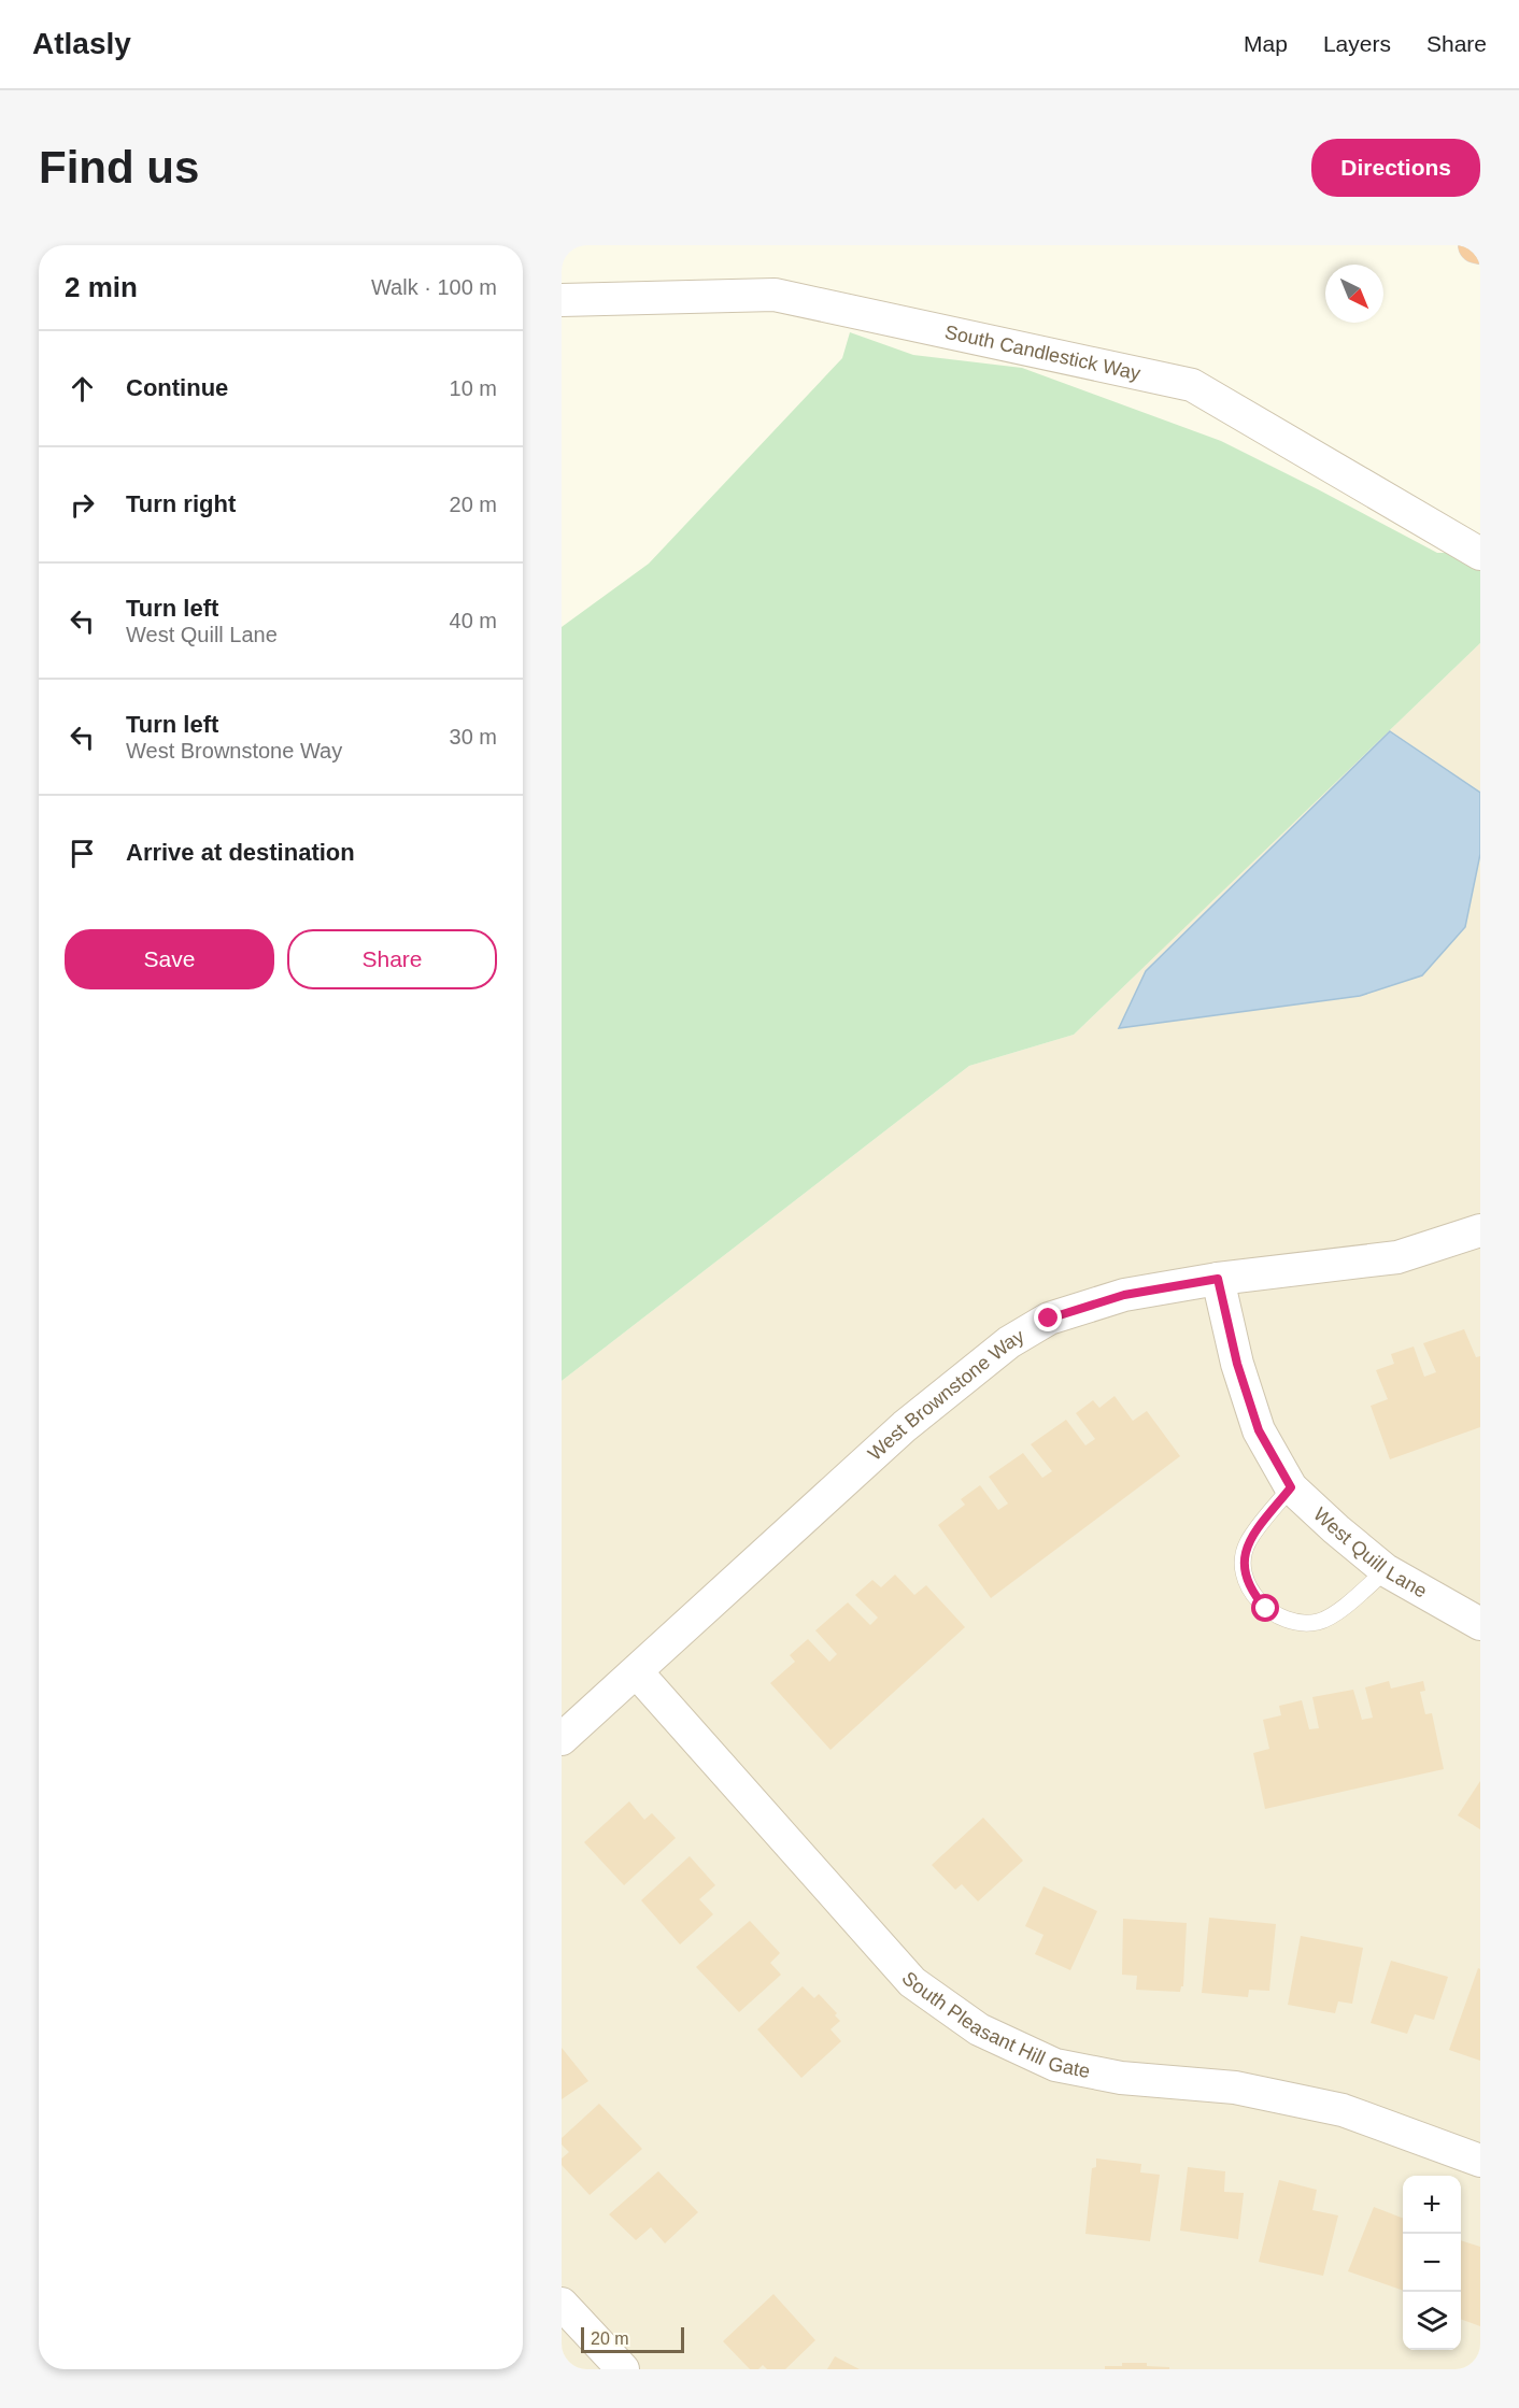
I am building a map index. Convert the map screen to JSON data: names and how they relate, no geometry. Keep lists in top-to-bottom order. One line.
{"streets":{"street":["South Candlestick Way","West Brownstone Way","West Quill Lane","South Pleasant Hill Gate"]},"crossings":[["West Brownstone Way","West Quill Lane"],["West Brownstone Way","South Pleasant Hill Gate"]],"scale_bar":"20 m","north":"bottom right","page":{"header":"Atlasly","nav":["Map","Layers","Share"],"buttons":["Directions",["Save","Share"]],"title":"Find us","heading":["2 min","Walk · 100 m"],"list":[["Continue","10 m"],["Turn right","20 m"],["Turn left","West Quill Lane","40 m"],["Turn left","West Brownstone Way","30 m"],"Arrive at destination"],"map_buttons":["+","−"],"scale":"20 m"}}
